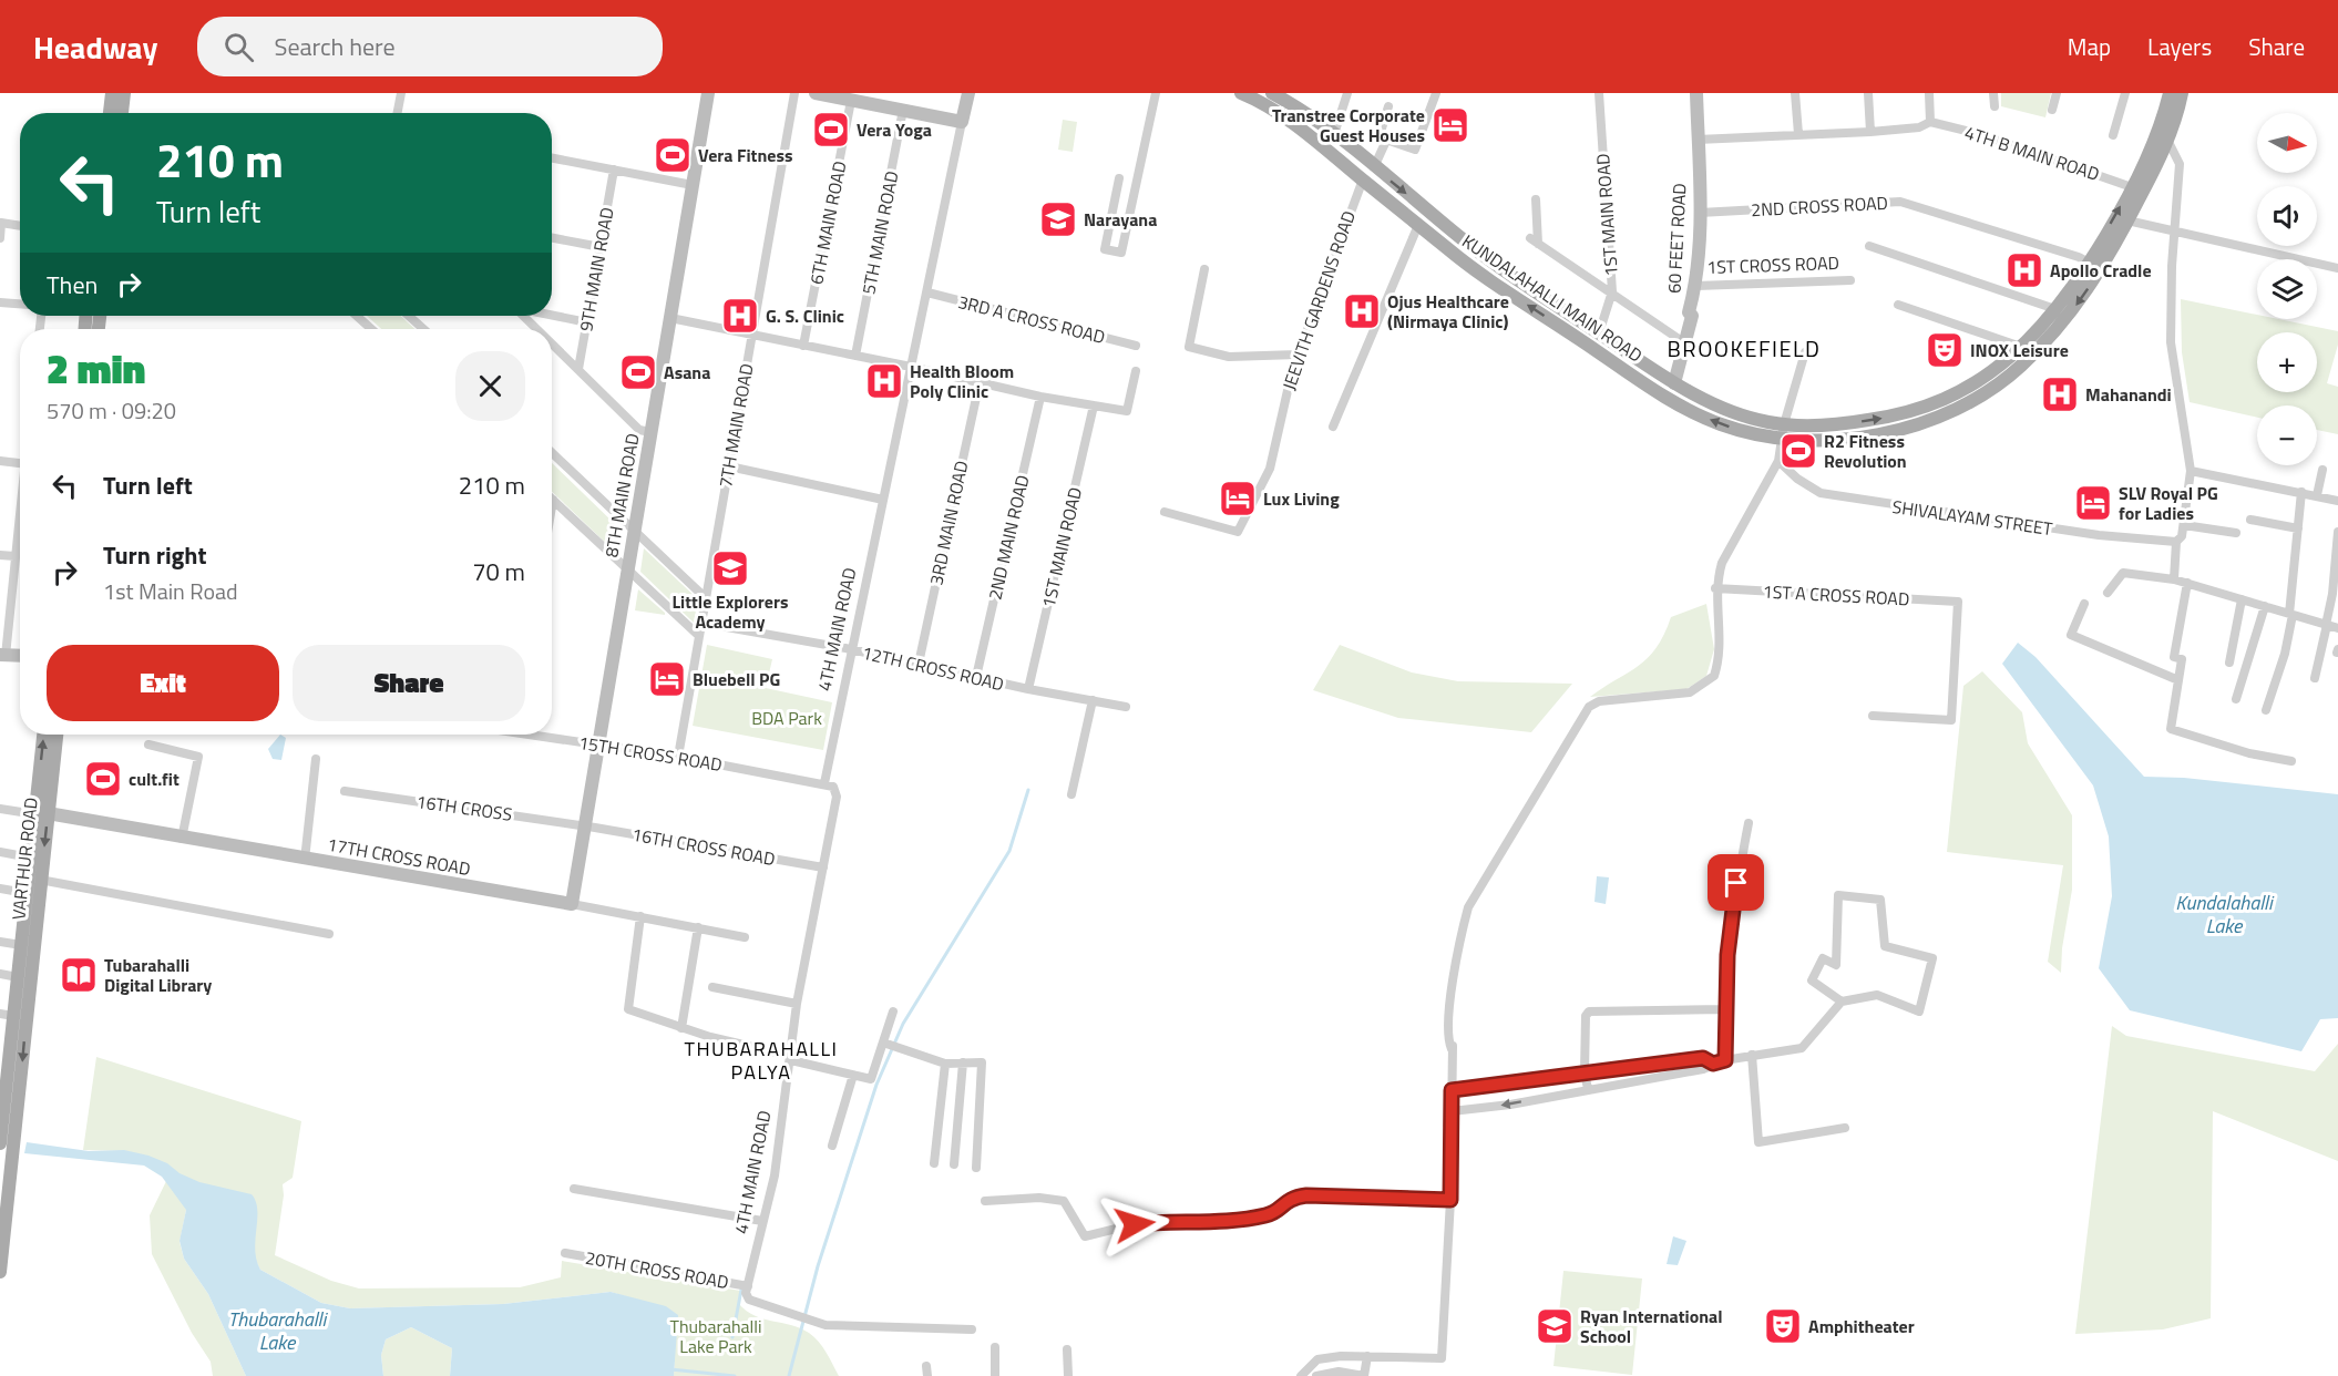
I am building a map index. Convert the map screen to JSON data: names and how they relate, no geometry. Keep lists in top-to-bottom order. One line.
{"streets":{"main road":["KUNDALAHALLI MAIN ROAD","VARTHUR ROAD"],"street":["4TH B MAIN ROAD","2ND CROSS ROAD","1ST MAIN ROAD","6TH MAIN ROAD","5TH MAIN ROAD","60 FEET ROAD","1ST CROSS ROAD","9TH MAIN ROAD","JEEVITH GARDENS ROAD","3RD A CROSS ROAD","7TH MAIN ROAD","8TH MAIN ROAD","SHIVALAYAM STREET","3RD MAIN ROAD","2ND MAIN ROAD","1ST A CROSS ROAD","4TH MAIN ROAD","12TH CROSS ROAD","15TH CROSS ROAD","16TH CROSS","16TH CROSS ROAD","17TH CROSS ROAD","20TH CROSS ROAD"]},"crossings":[["4TH B MAIN ROAD","KUNDALAHALLI MAIN ROAD"],["2ND CROSS ROAD","60 FEET ROAD"],["2ND CROSS ROAD","KUNDALAHALLI MAIN ROAD"],["1ST MAIN ROAD","KUNDALAHALLI MAIN ROAD"],["1ST MAIN ROAD","12TH CROSS ROAD"],["60 FEET ROAD","1ST CROSS ROAD"],["60 FEET ROAD","KUNDALAHALLI MAIN ROAD"],["KUNDALAHALLI MAIN ROAD","JEEVITH GARDENS ROAD"],["3RD A CROSS ROAD","4TH MAIN ROAD"],["7TH MAIN ROAD","12TH CROSS ROAD"],["7TH MAIN ROAD","15TH CROSS ROAD"],["8TH MAIN ROAD","15TH CROSS ROAD"],["8TH MAIN ROAD","16TH CROSS"],["8TH MAIN ROAD","16TH CROSS ROAD"],["8TH MAIN ROAD","17TH CROSS ROAD"],["3RD MAIN ROAD","12TH CROSS ROAD"],["2ND MAIN ROAD","12TH CROSS ROAD"],["4TH MAIN ROAD","12TH CROSS ROAD"],["4TH MAIN ROAD","15TH CROSS ROAD"],["4TH MAIN ROAD","16TH CROSS ROAD"],["4TH MAIN ROAD","20TH CROSS ROAD"],["16TH CROSS","16TH CROSS ROAD"],["17TH CROSS ROAD","VARTHUR ROAD"]],"districts":["BROOKEFIELD","THUBARAHALLI PALYA"],"water":["Kundalahalli Lake","Thubarahalli Lake"],"parks":["BDA Park","Thubarahalli Lake Park"],"places":{"hotel":["Transtree Corporate Guest Houses","Lux Living","SLV Royal PG for Ladies","Bluebell PG"],"sports":["Vera Yoga","Vera Fitness","Asana","R2 Fitness Revolution","cult.fit"],"school or university":["Narayana","Little Explorers Academy","Ryan International School"],"hospital":["Apollo Cradle","Ojus Healthcare (Nirmaya Clinic)","G. S. Clinic","Health Bloom Poly Clinic","Mahanandi"],"theatre":["INOX Leisure","Amphitheater"],"library":["Tubarahalli Digital Library"]},"north":"right","page":{"header":"Headway","search":"Search here","nav":["Map","Layers","Share"],"map_buttons":["+","−"],"turn":["210 m","Turn left"],"then":"Then","heading":["2 min","570 m · 09:20"],"list":[{"name":"Turn left","value":"210 m"},{"name":"Turn right","note":"1st Main Road","value":"70 m"}],"buttons":["Exit","Share"]}}
